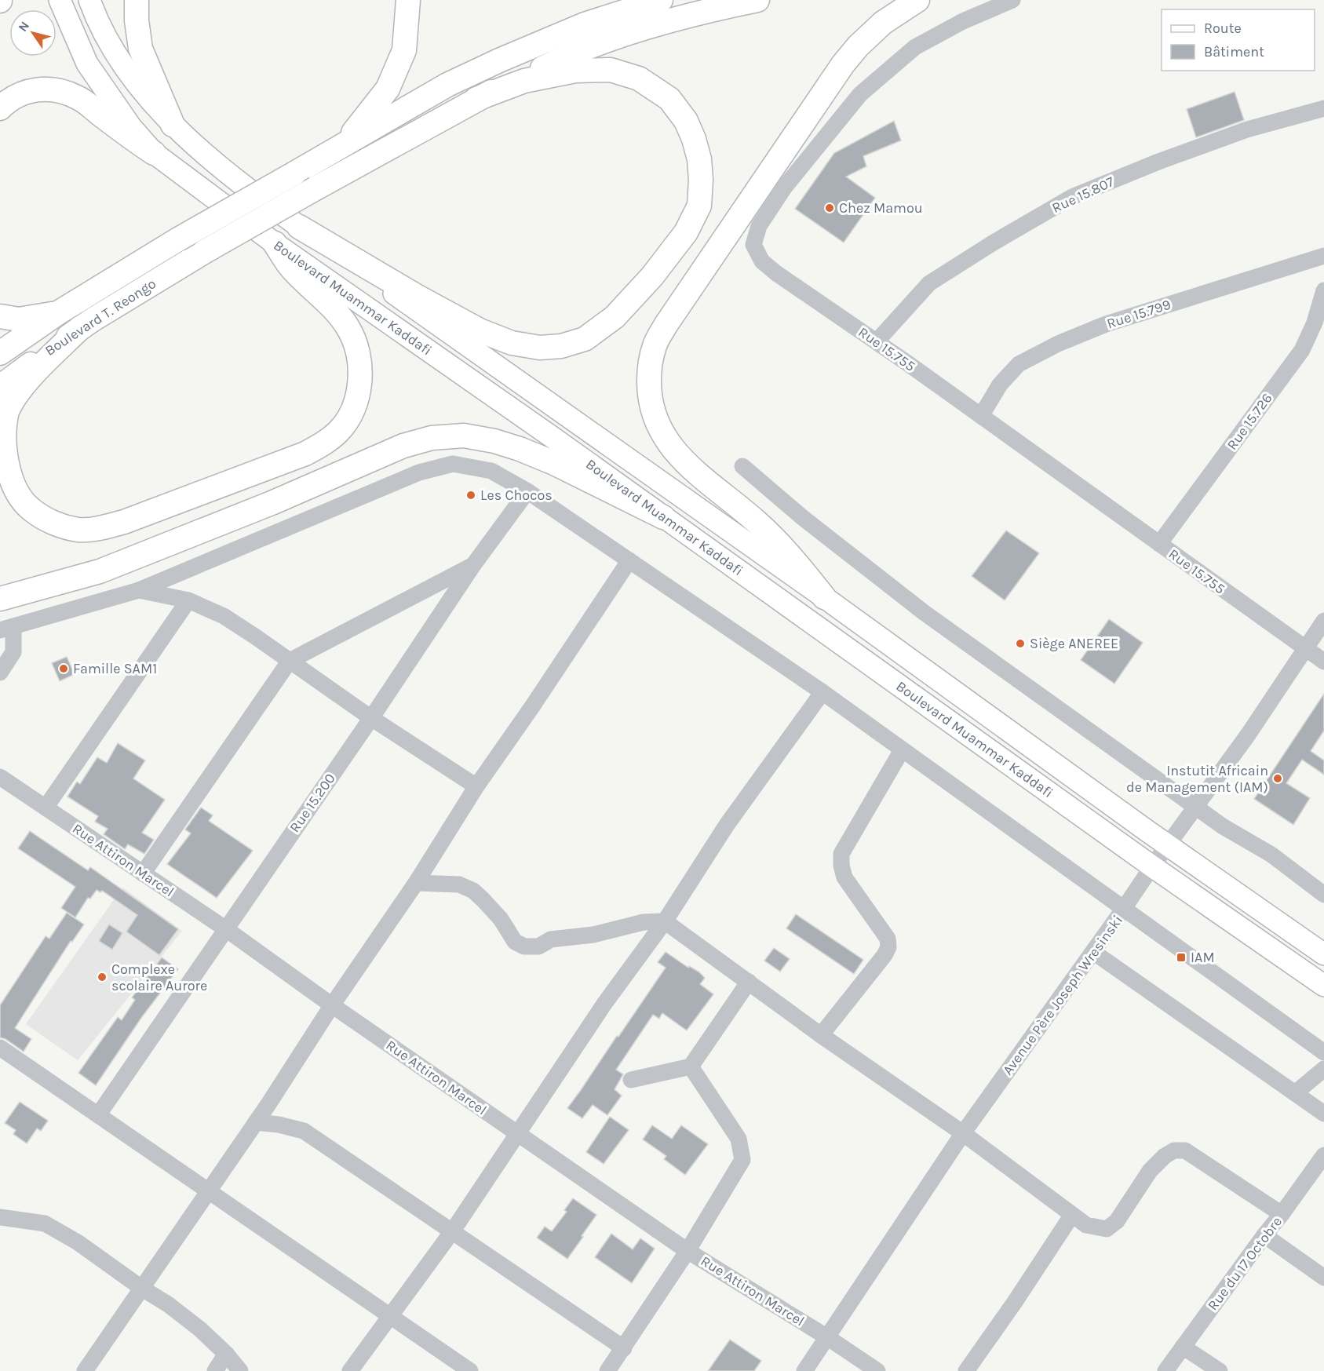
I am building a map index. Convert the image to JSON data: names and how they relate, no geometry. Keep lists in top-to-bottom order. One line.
{"streets":{"highway":["Boulevard T. Reongo"],"main road":["Boulevard Muammar Kaddafi"],"street":["Rue 15.807","Rue 15.799","Rue 15.755","Rue 15.726","Rue 15.200","Rue Attiron Marcel","Avenue Père Joseph Wresinski","Rue du 17 Octobre"]},"crossings":[["Rue 15.807","Rue 15.755"],["Boulevard Muammar Kaddafi","Avenue Père Joseph Wresinski"],["Rue 15.799","Rue 15.755"],["Rue 15.755","Rue 15.726"],["Rue 15.755","Avenue Père Joseph Wresinski"],["Rue 15.200","Rue Attiron Marcel"],["Rue Attiron Marcel","Avenue Père Joseph Wresinski"]],"places":{"other":["Chez Mamou","Les Chocos","Siège ANEREE","Famille SAM1","Instutit Africain de Management (IAM)","Complexe scolaire Aurore"],"transit":["IAM"]},"legend":["Route","Bâtiment"],"north":"top left"}
